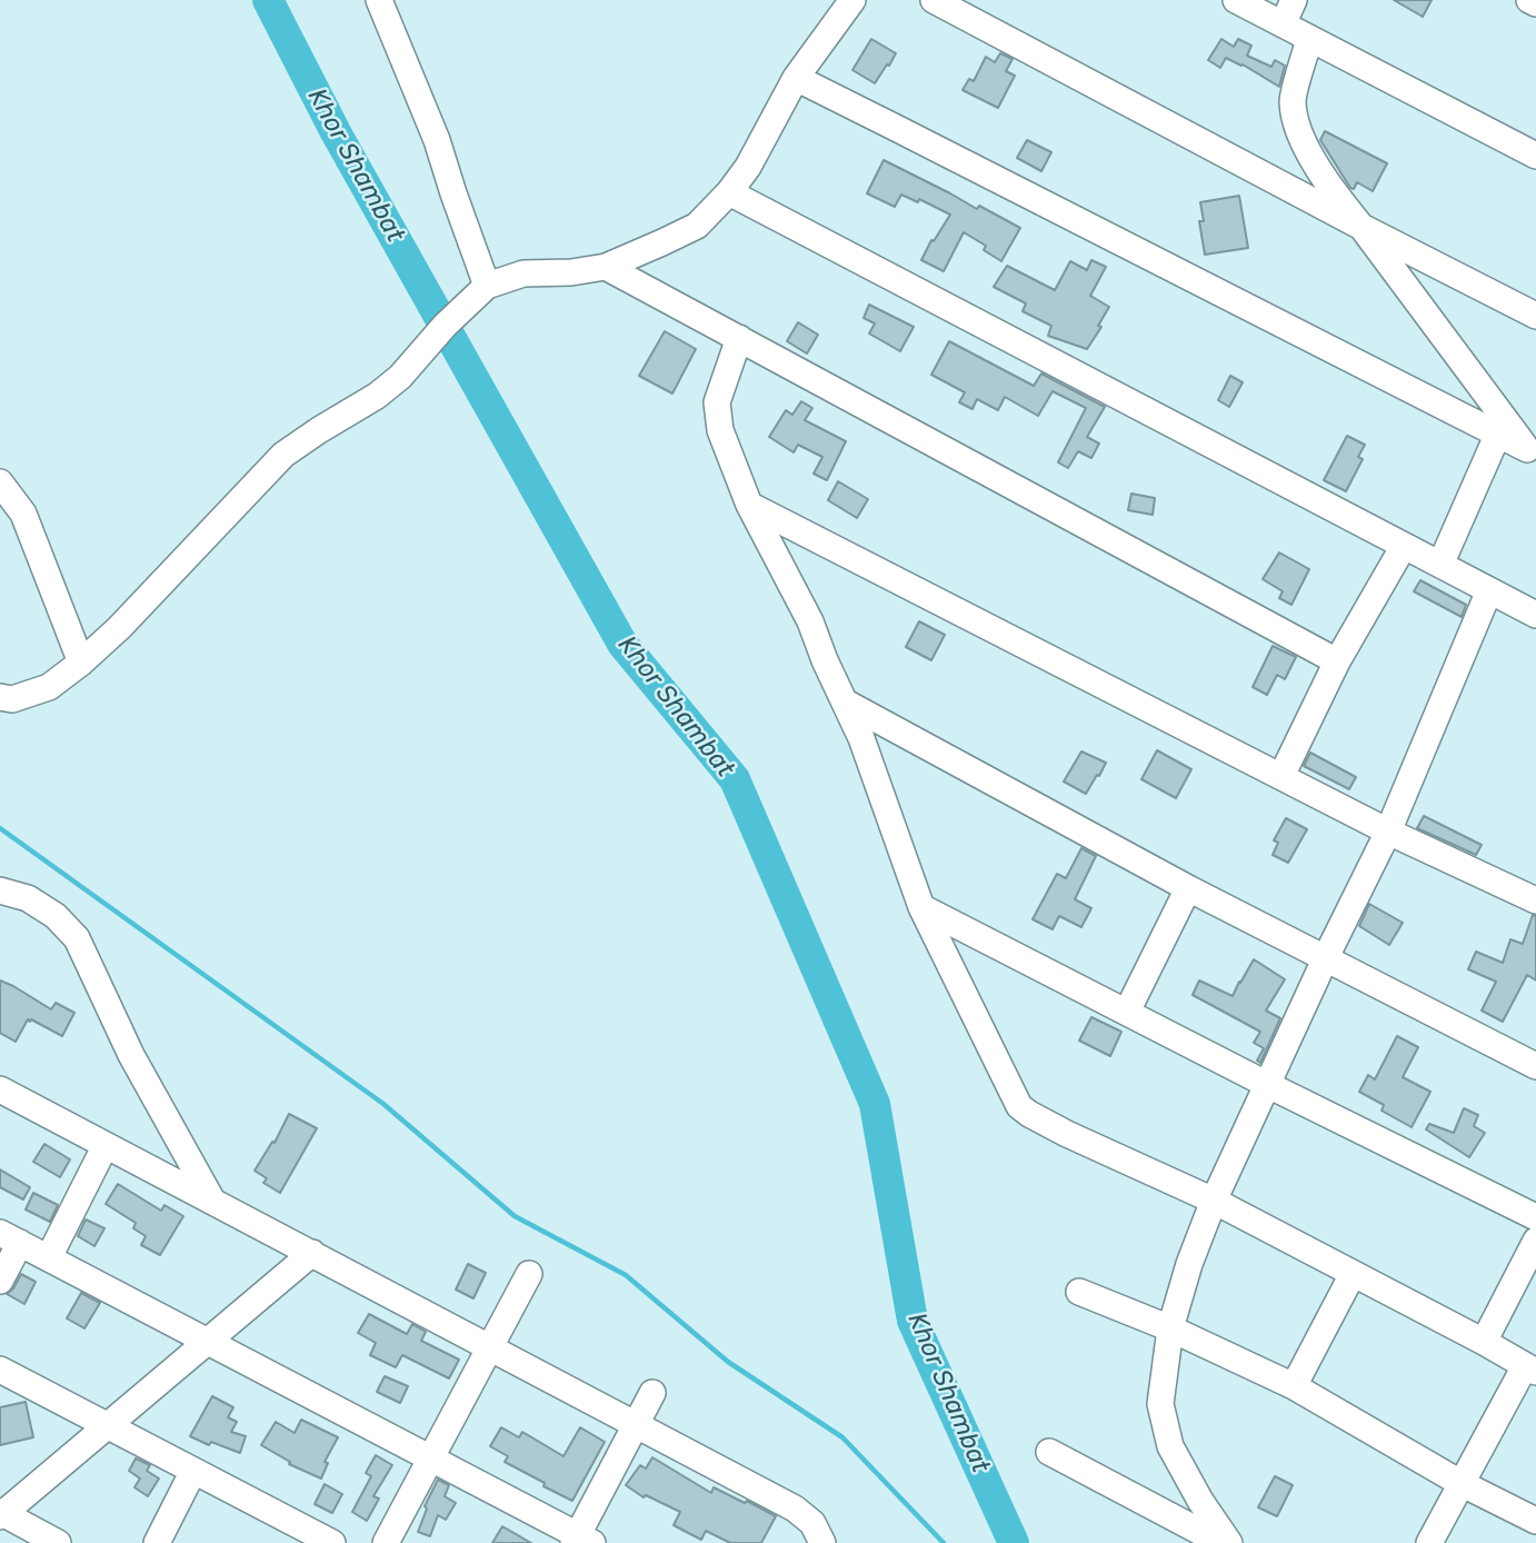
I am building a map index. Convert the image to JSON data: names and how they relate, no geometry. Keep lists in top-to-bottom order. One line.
{"water":["Khor Shambat"]}
